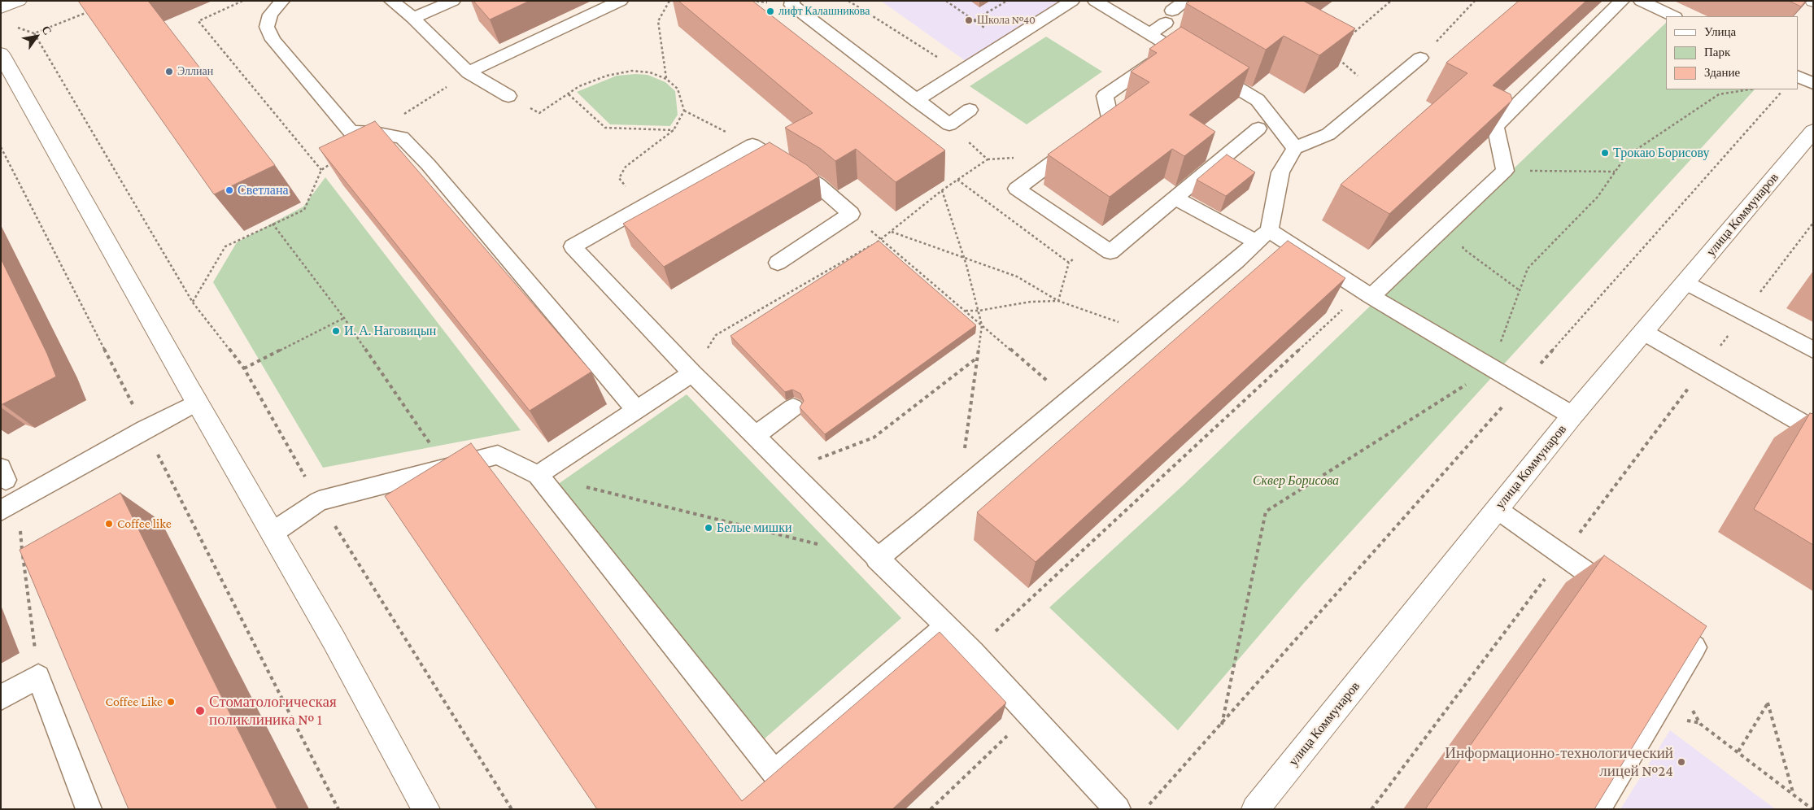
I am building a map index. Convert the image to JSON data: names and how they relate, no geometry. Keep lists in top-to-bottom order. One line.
{"streets":{"main road":["улица Коммунаров"]},"parks":["Сквер Борисова"],"places":["лифт Калашникова","Школа №40","Эллиан","Трокаю Борисову","Светлана","И. А. Наговицын","Coffee like","Белые мишки","Coffee Like","Стоматологическая поликлиника № 1","Информационно-технологический лицей №24"],"legend":["Улица","Парк","Здание"],"north":"top right"}
